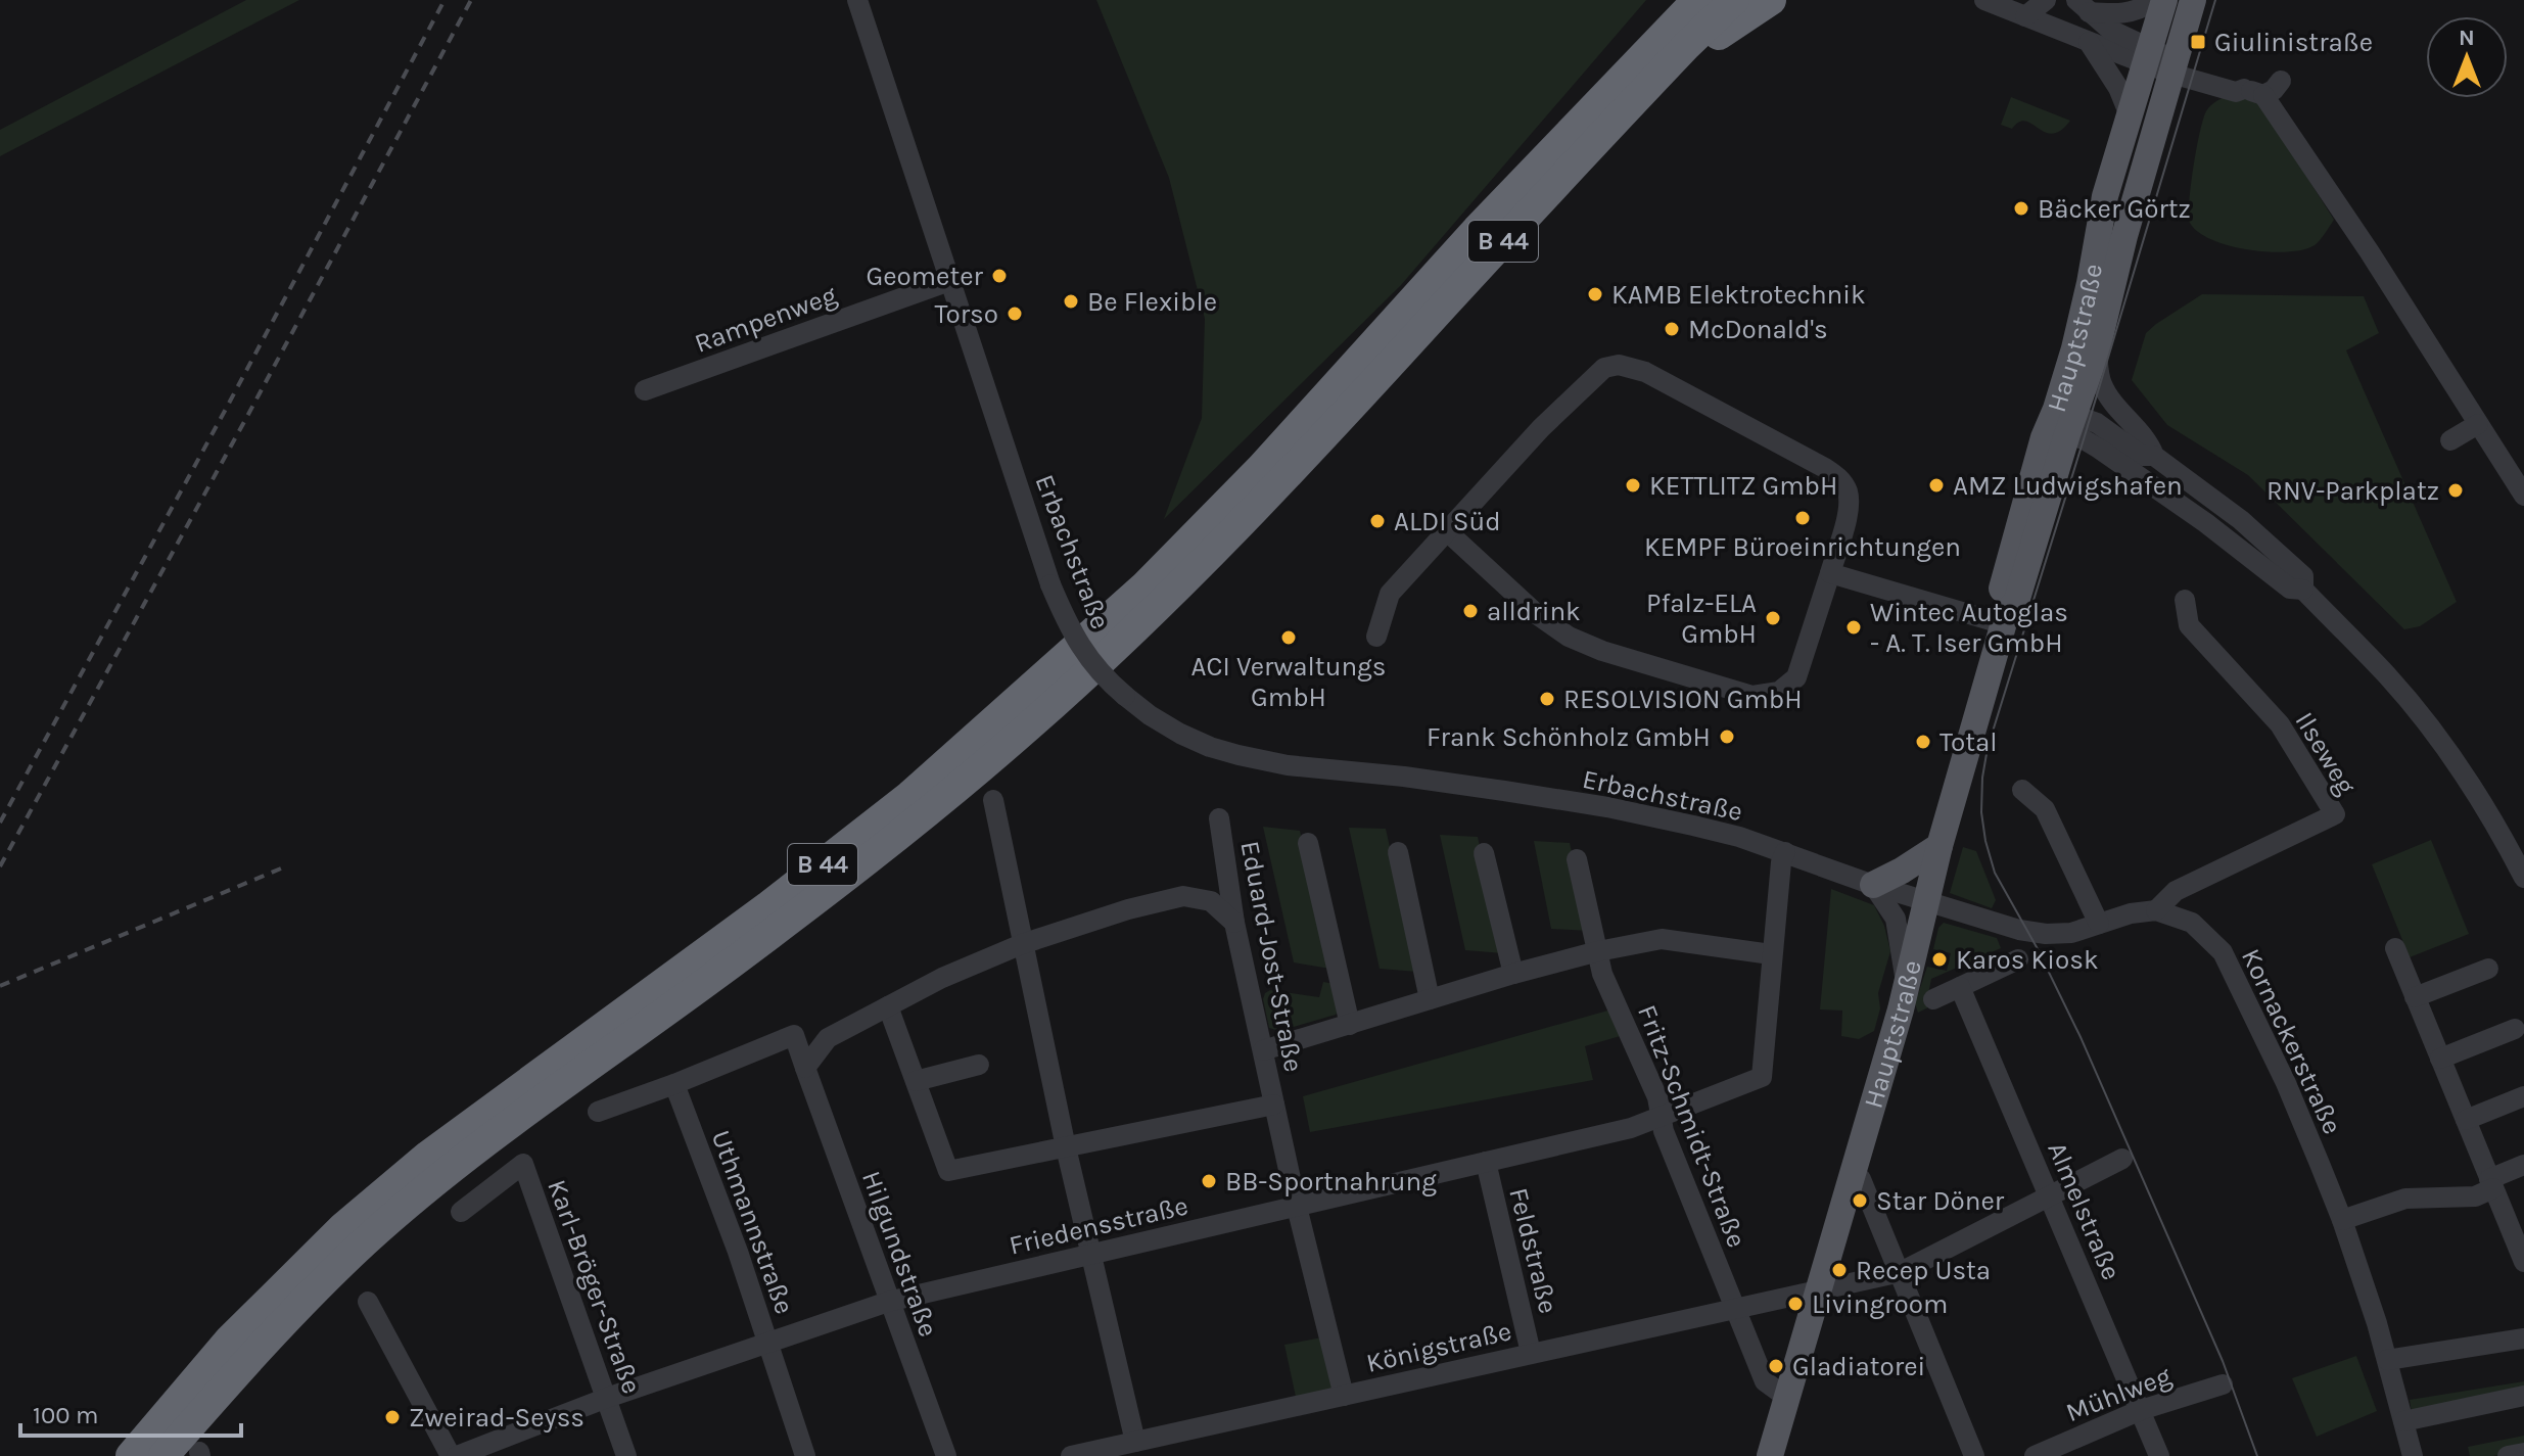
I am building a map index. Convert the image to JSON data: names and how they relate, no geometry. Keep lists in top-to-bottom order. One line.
{"streets":{"highway":["B 44"],"main road":["Hauptstraße"],"street":["Rampenweg","Erbachstraße","Ilseweg","Eduard-Jost-Straße","Kornackerstraße","Fritz-Schmidt-Straße","Almelstraße","Uthmannstraße","Friedensstraße","Feldstraße","Hilgundstraße","Karl-Bröger-Straße","Königstraße","Mühlweg"]},"crossings":[["Rampenweg","Erbachstraße"],["Hauptstraße","Erbachstraße"],["Hauptstraße","Fritz-Schmidt-Straße"],["Hauptstraße","Königstraße"],["Ilseweg","Kornackerstraße"],["Eduard-Jost-Straße","Friedensstraße"],["Eduard-Jost-Straße","Königstraße"],["Fritz-Schmidt-Straße","Friedensstraße"],["Fritz-Schmidt-Straße","Königstraße"],["Almelstraße","Königstraße"],["Almelstraße","Mühlweg"],["Uthmannstraße","Friedensstraße"],["Uthmannstraße","Hilgundstraße"],["Friedensstraße","Feldstraße"],["Friedensstraße","Hilgundstraße"],["Friedensstraße","Karl-Bröger-Straße"],["Feldstraße","Königstraße"]],"places":{"transit":["Giulinistraße"],"other":["Bäcker Görtz","Geometer","KAMB Elektrotechnik","Be Flexible","Torso","McDonald's","KETTLITZ GmbH","AMZ Ludwigshafen","RNV-Parkplatz","KEMPF Büroeinrichtungen","ALDI Süd","alldrink","Pfalz-ELA GmbH","Wintec Autoglas - A. T. Iser GmbH","ACI Verwaltungs GmbH","RESOLVISION GmbH","Frank Schönholz GmbH","Total","Karos Kiosk","BB-Sportnahrung","Star Döner","Recep Usta","Livingroom","Gladiatorei","Zweirad-Seyss"]},"scale_bar":"100 m","north":"top"}
